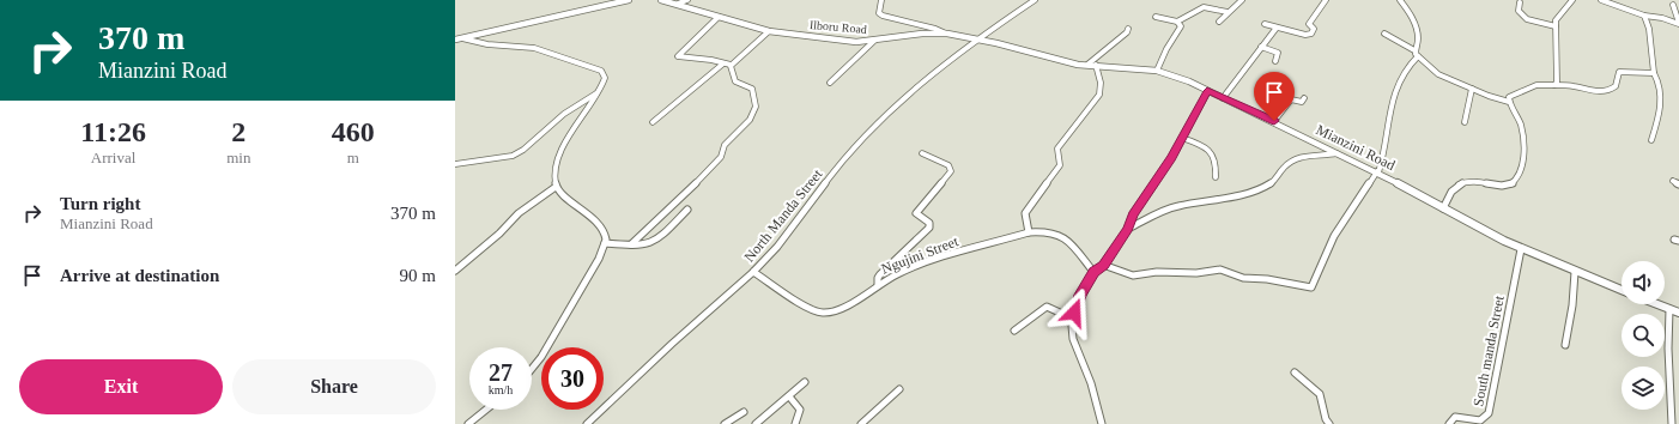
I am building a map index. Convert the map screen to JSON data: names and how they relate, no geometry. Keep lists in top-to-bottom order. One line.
{"streets":{"street":["Ilboru Road","Mianzini Road","North Manda Street","Ngujini Street","South manda Street"]},"crossings":[["Ilboru Road","Mianzini Road"],["Ilboru Road","North Manda Street"],["Mianzini Road","North Manda Street"],["Mianzini Road","South manda Street"],["North Manda Street","Ngujini Street"]],"page":{"turn":["370 m","Mianzini Road"],"eta":["11:26","Arrival","2","min","460","m"],"list":[{"name":"Turn right","note":"Mianzini Road","value":"370 m"},{"name":"Arrive at destination","value":"90 m"}],"speed":"27 km/h","limit":"30","buttons":["Exit","Share"]}}
